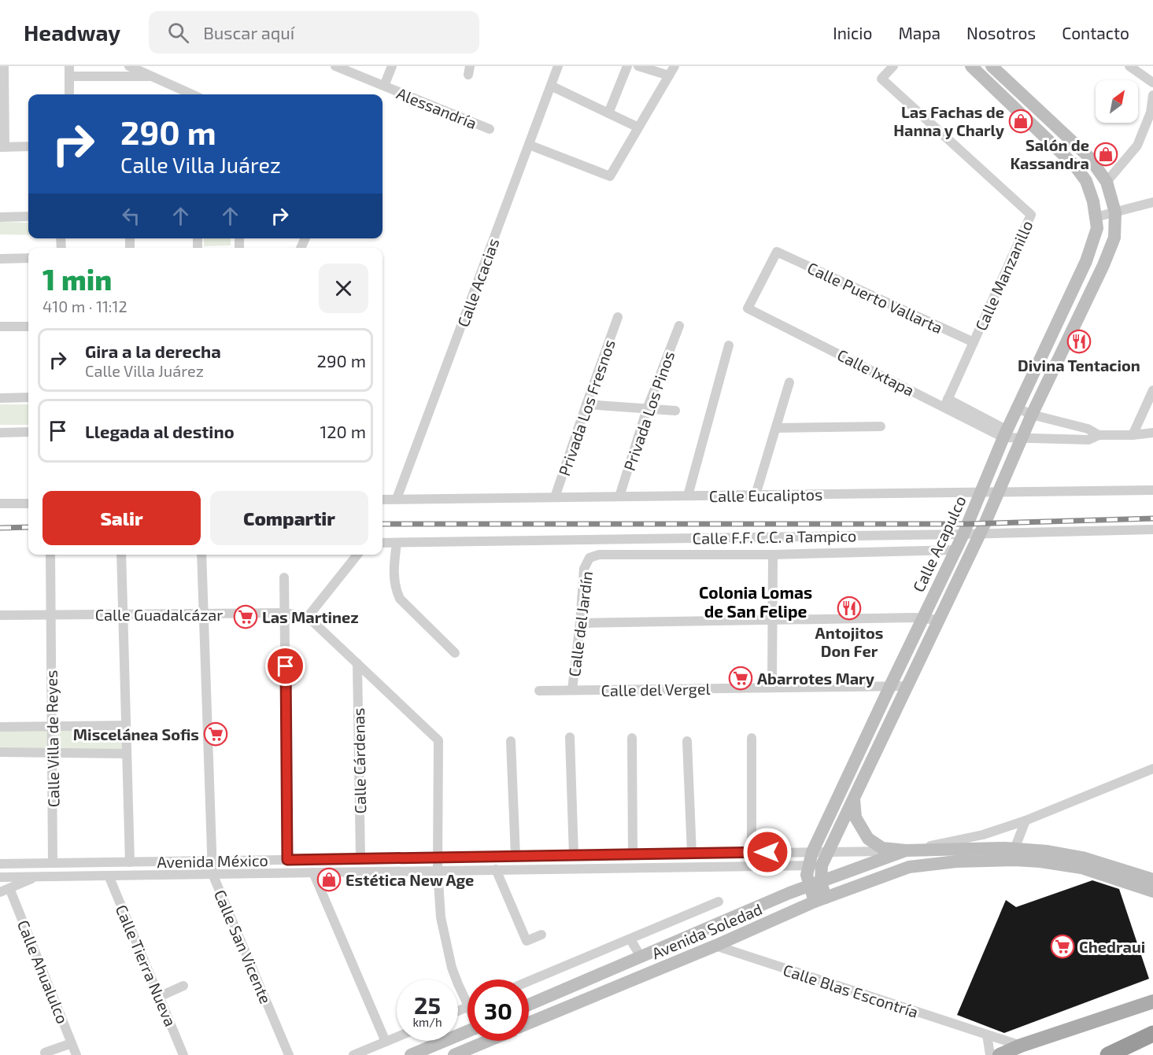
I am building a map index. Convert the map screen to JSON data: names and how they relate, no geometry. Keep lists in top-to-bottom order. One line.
{"streets":{"street":["Alessandría","Calle Manzanillo","Calle Acacias","Calle Puerto Vallarta","Calle Ixtapa","Privada Los Fresnos","Privada Los Pinos","Calle Eucaliptos","Calle F.F. C.C. a Tampico","Calle Acapulco","Calle Guadalcázar","Calle del Jardín","Calle del Vergel","Calle Villa de Reyes","Calle Cárdenas","Avenida México","Avenida Soledad","Calle San Vicente","Calle Tierra Nueva","Calle Ahualulco","Calle Blas Escontría"]},"crossings":[["Calle Manzanillo","Calle Puerto Vallarta"],["Calle Manzanillo","Calle Ixtapa"],["Calle Acacias","Calle Eucaliptos"],["Calle Puerto Vallarta","Calle Ixtapa"],["Calle Ixtapa","Calle Acapulco"],["Privada Los Fresnos","Calle Eucaliptos"],["Privada Los Pinos","Calle Eucaliptos"],["Calle Eucaliptos","Calle Acapulco"],["Calle F.F. C.C. a Tampico","Calle Acapulco"],["Calle Acapulco","Calle del Vergel"],["Calle Acapulco","Avenida México"],["Calle Acapulco","Avenida Soledad"],["Calle Guadalcázar","Calle Villa de Reyes"],["Calle Guadalcázar","Calle San Vicente"],["Calle del Jardín","Calle del Vergel"],["Calle Villa de Reyes","Avenida México"],["Calle Cárdenas","Avenida México"],["Avenida México","Calle San Vicente"],["Avenida México","Calle Tierra Nueva"],["Avenida Soledad","Calle Blas Escontría"]],"districts":["Colonia Lomas de San Felipe"],"places":{"shop":["Las Fachas de Hanna y Charly","Salón de Kassandra","Estética New Age"],"restaurant":["Divina Tentacion","Antojitos Don Fer"],"supermarket":["Las Martinez","Abarrotes Mary","Miscelánea Sofis","Chedraui"]},"north":"top right","page":{"header":"Headway","search":"Buscar aquí","nav":["Inicio","Mapa","Nosotros","Contacto"],"turn":["290 m","Calle Villa Juárez"],"heading":["1 min","410 m · 11:12"],"list":[{"name":"Gira a la derecha","note":"Calle Villa Juárez","value":"290 m"},{"name":"Llegada al destino","value":"120 m"}],"buttons":["Salir","Compartir"],"speed":"25 km/h","limit":"30"}}
